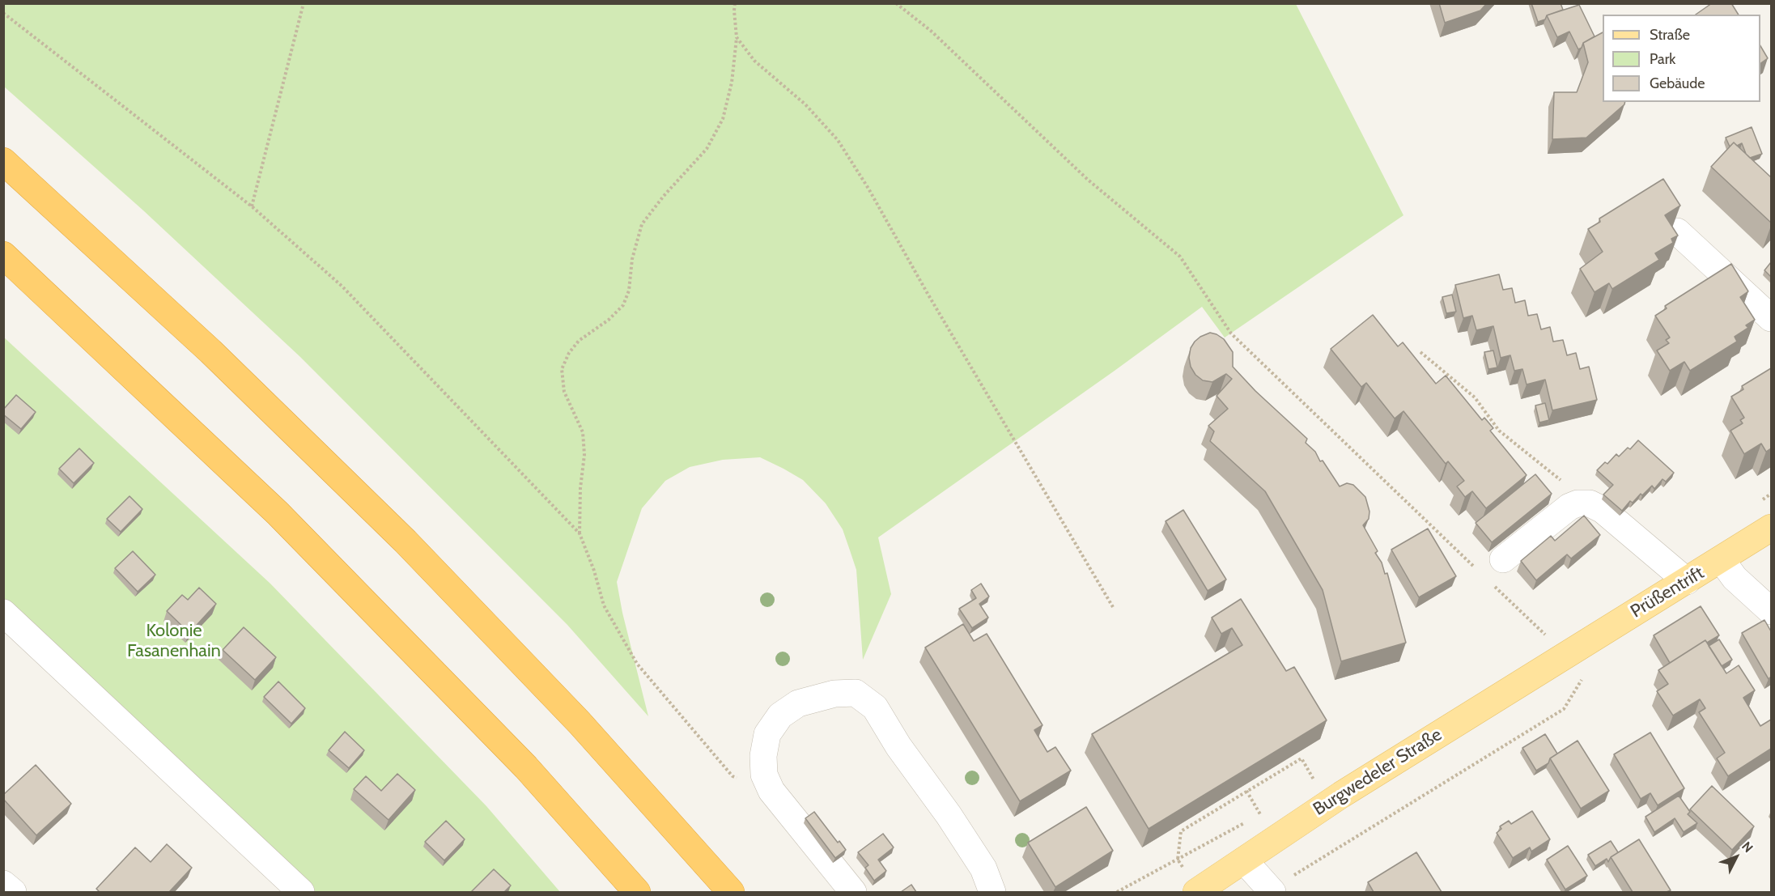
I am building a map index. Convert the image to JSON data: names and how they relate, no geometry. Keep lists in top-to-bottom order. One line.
{"streets":{"main road":["Prüßentrift","Burgwedeler Straße"]},"crossings":[["Prüßentrift","Burgwedeler Straße"]],"parks":["Kolonie Fasanenhain"],"legend":["Straße","Park","Gebäude"],"north":"top right"}
